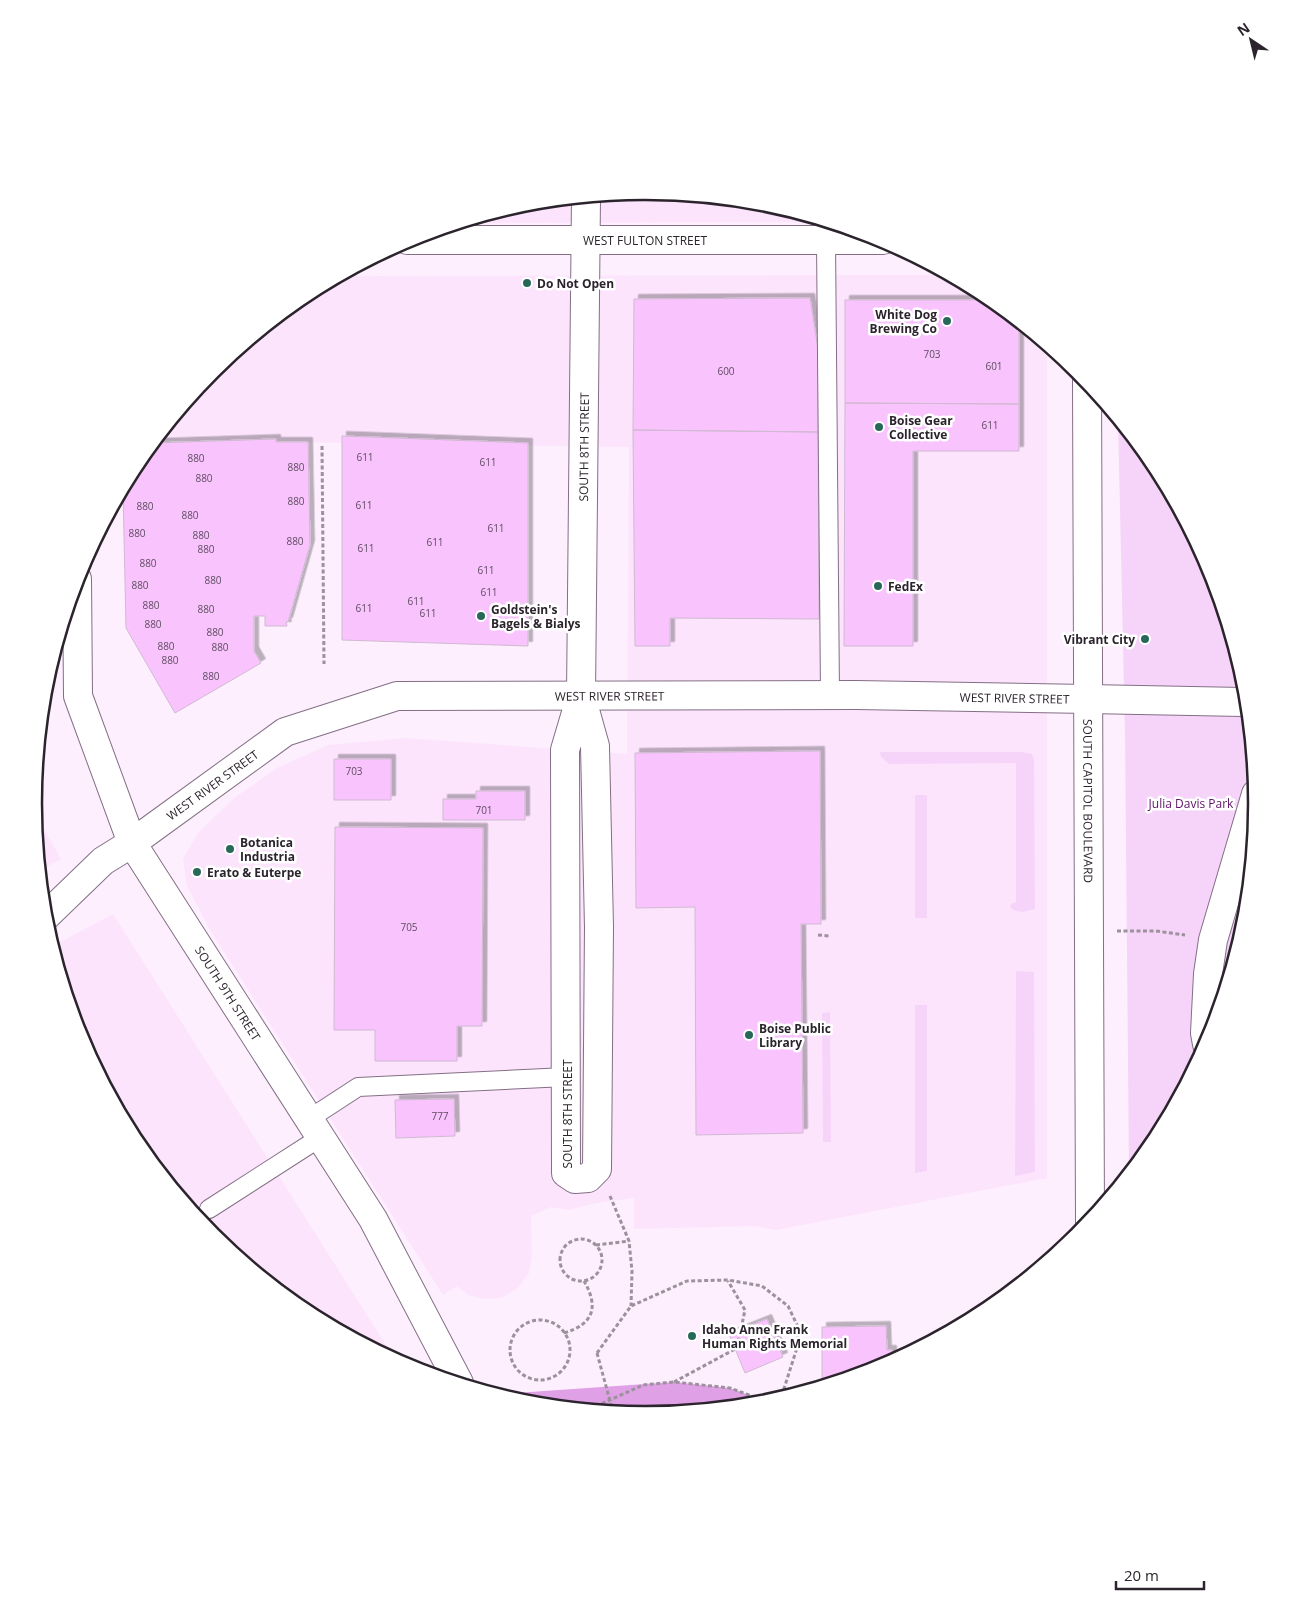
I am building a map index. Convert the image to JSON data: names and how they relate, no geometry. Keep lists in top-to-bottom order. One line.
{"streets":{"main road":["WEST FULTON STREET","SOUTH 8TH STREET","WEST RIVER STREET","SOUTH CAPITOL BOULEVARD","SOUTH 9TH STREET"]},"crossings":[["WEST FULTON STREET","SOUTH 8TH STREET"],["SOUTH 8TH STREET","WEST RIVER STREET"],["WEST RIVER STREET","SOUTH CAPITOL BOULEVARD"],["WEST RIVER STREET","SOUTH 9TH STREET"]],"parks":["Julia Davis Park"],"places":["Do Not Open","White Dog Brewing Co","Boise Gear Collective","FedEx","Goldstein's Bagels & Bialys","Vibrant City","Botanica Industria","Erato & Euterpe","Boise Public Library","Idaho Anne Frank Human Rights Memorial"],"house_numbers":["703","601","600","611","611","880","611","880","880","880","611","880","880","611","880","880","880","611","611","880","880","611","880","880","611","611","880","611","880","611","880","880","880","880","880","880","703","701","705","777"],"scale_bar":"20 m","north":"top left"}
